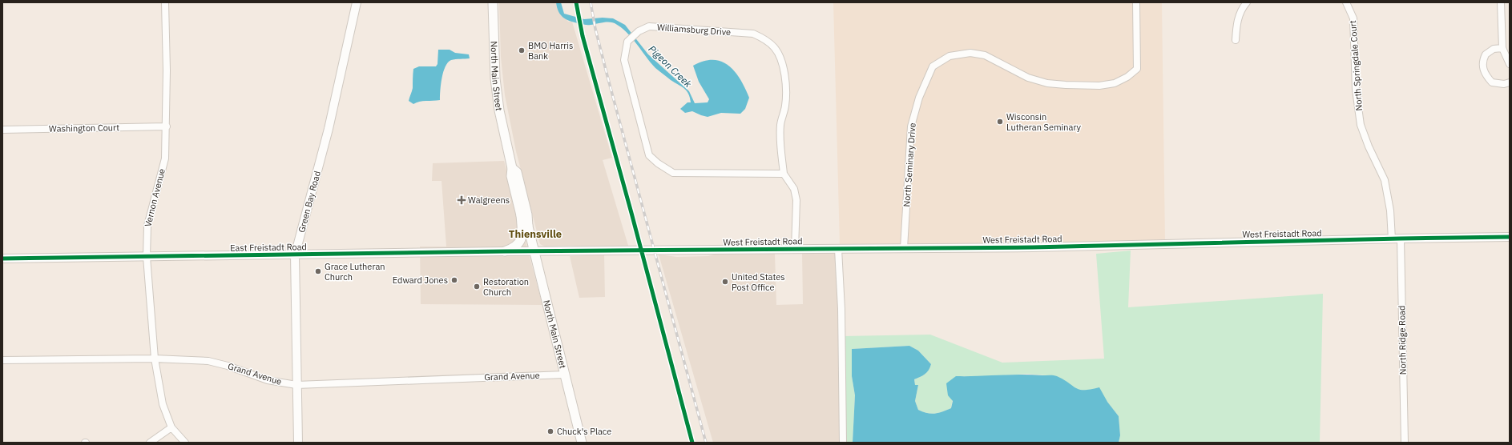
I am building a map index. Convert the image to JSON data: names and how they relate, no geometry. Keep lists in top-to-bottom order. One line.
{"streets":{"main road":["North Main Street"],"street":["Williamsburg Drive","North Springdale Court","Washington Court","North Seminary Drive","Vernon Avenue","Green Bay Road","West Freistadt Road","East Freistadt Road","North Ridge Road","Grand Avenue"]},"crossings":[["Williamsburg Drive","West Freistadt Road"],["North Springdale Court","West Freistadt Road"],["North Main Street","West Freistadt Road"],["North Main Street","East Freistadt Road"],["North Main Street","Grand Avenue"],["Washington Court","Vernon Avenue"],["North Seminary Drive","West Freistadt Road"],["Vernon Avenue","East Freistadt Road"],["Vernon Avenue","Grand Avenue"],["Green Bay Road","East Freistadt Road"],["Green Bay Road","Grand Avenue"],["West Freistadt Road","East Freistadt Road"],["West Freistadt Road","North Ridge Road"]],"districts":["Thiensville"],"water":["Pigeon Creek"],"places":{"other":["BMO Harris Bank","Wisconsin Lutheran Seminary","Grace Lutheran Church","Edward Jones","United States Post Office","Restoration Church","Chuck's Place"],"health":["Walgreens"]}}
